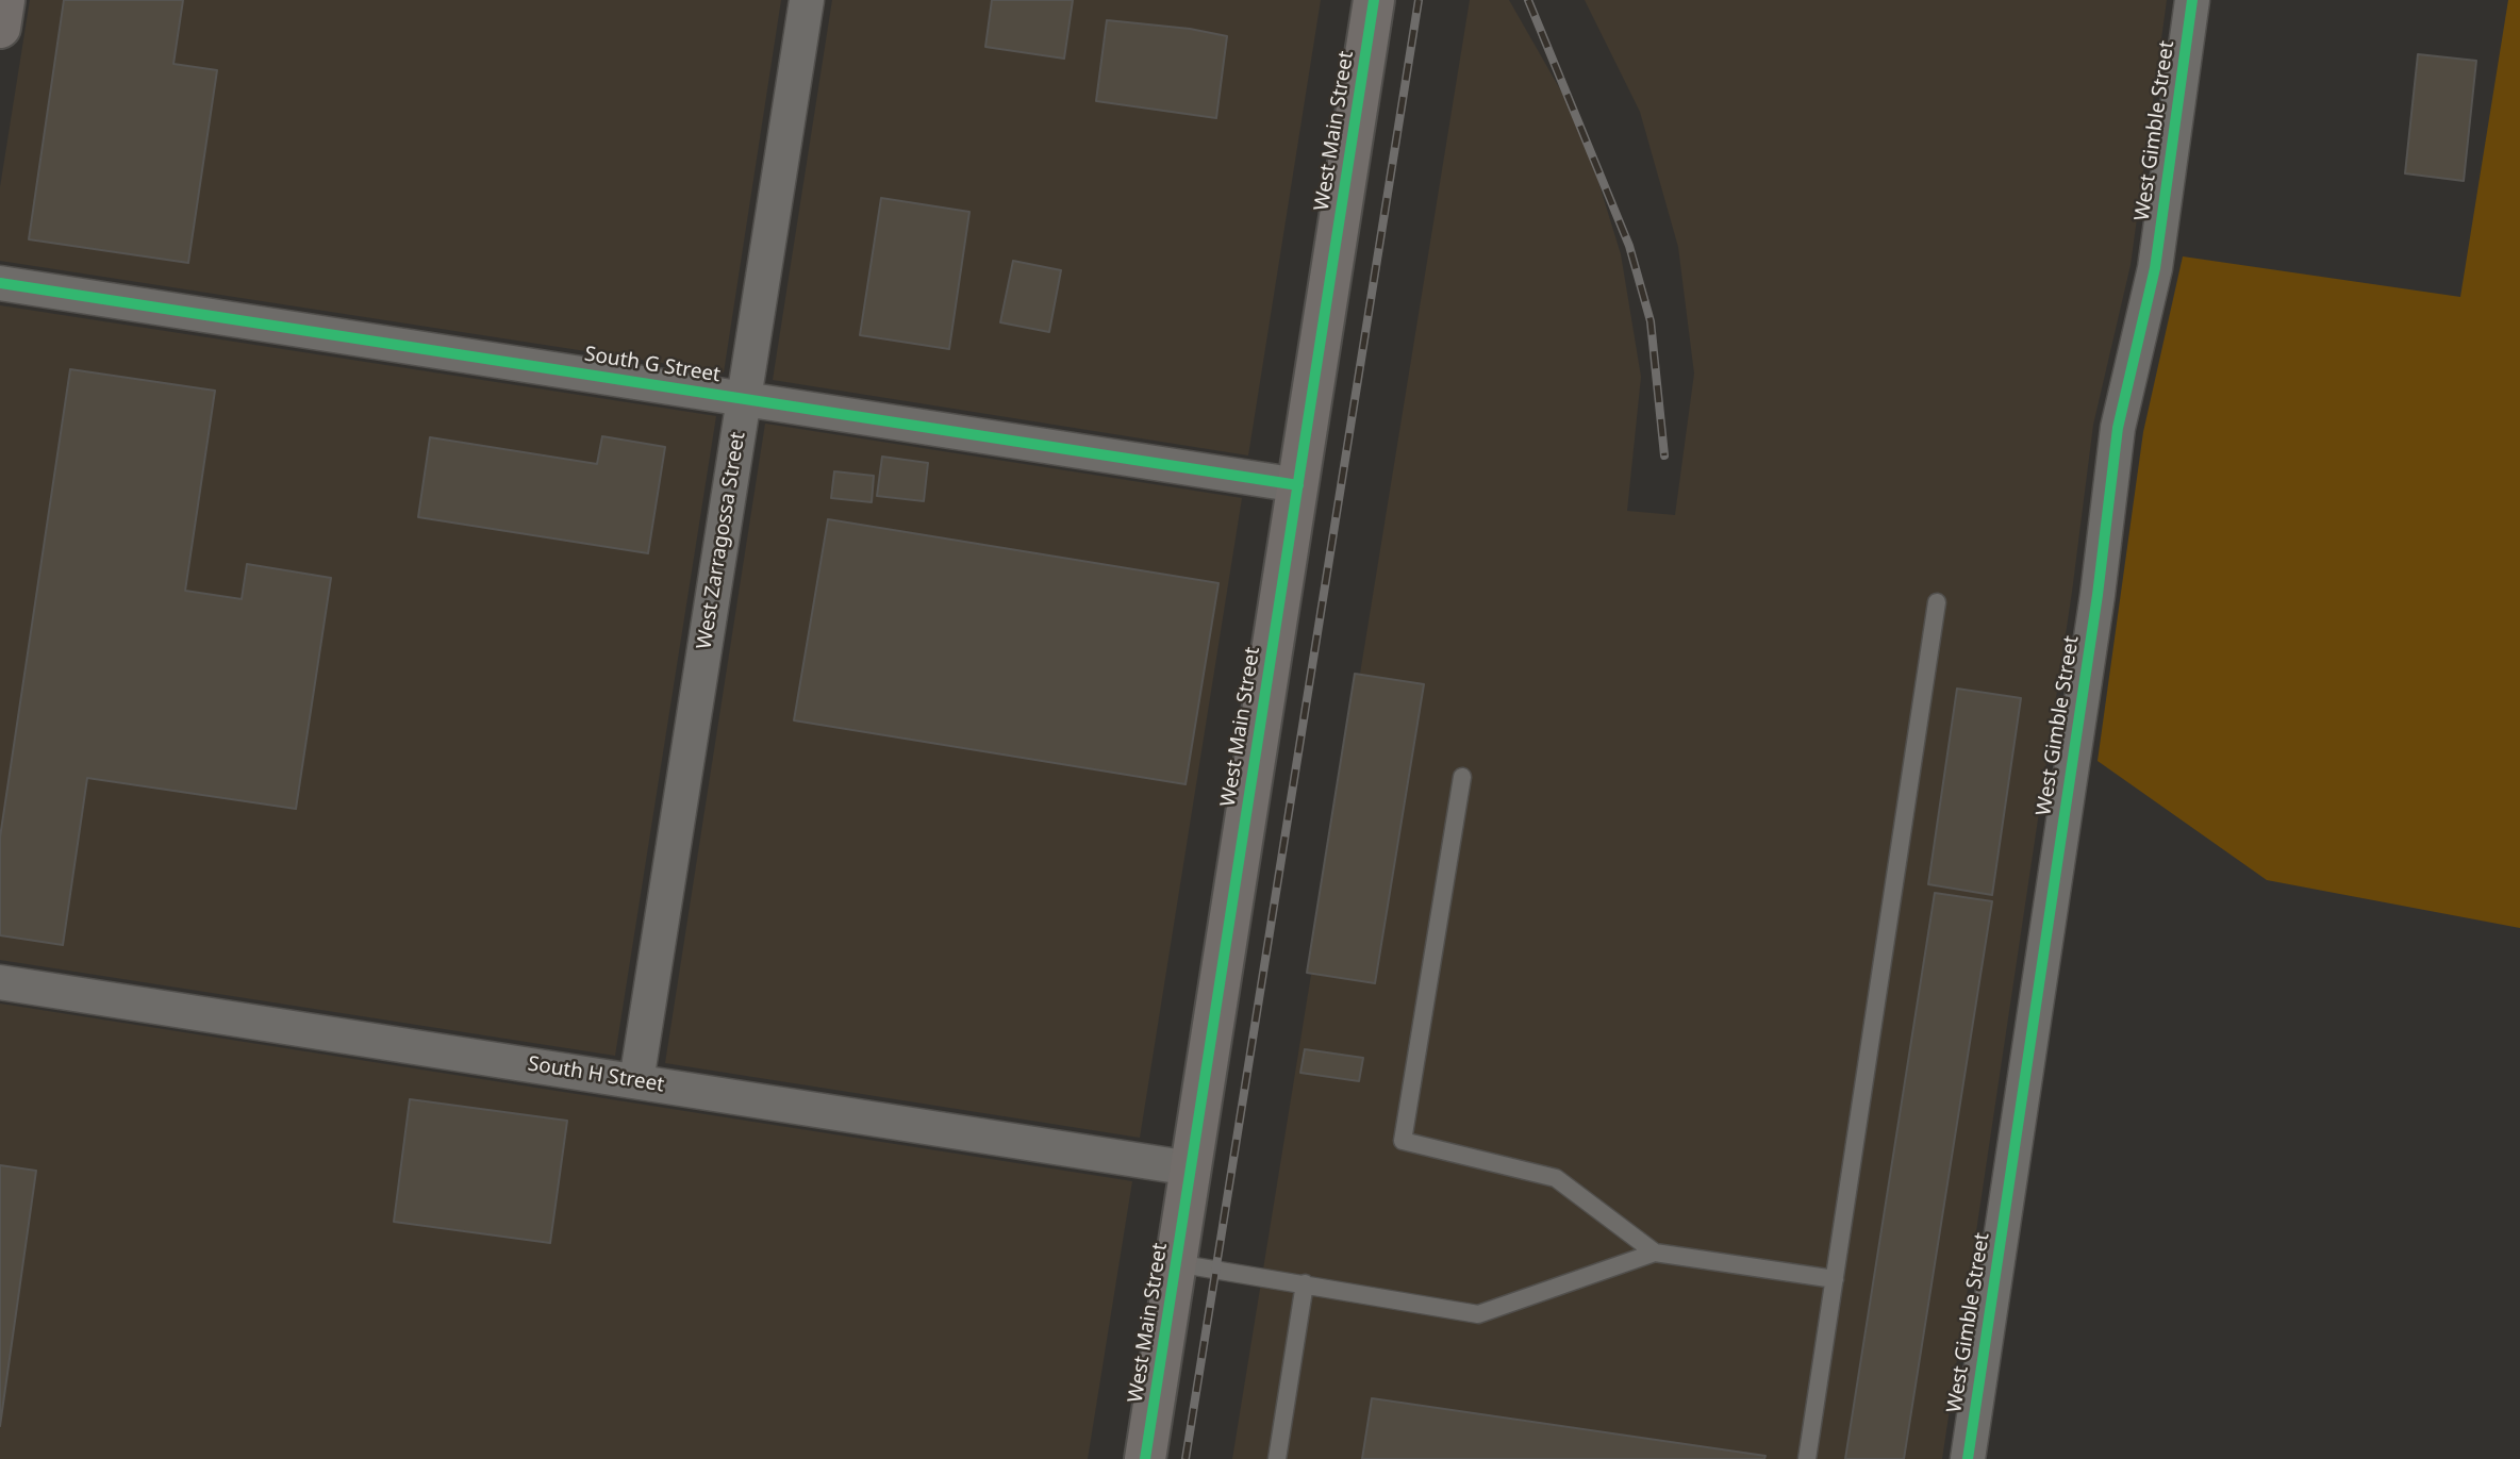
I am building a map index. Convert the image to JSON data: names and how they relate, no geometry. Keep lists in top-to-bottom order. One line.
{"streets":{"main road":["West Main Street"],"street":["West Gimble Street","South G Street","West Zarragossa Street","South H Street"]},"crossings":[["West Main Street","South G Street"],["West Main Street","South H Street"],["South G Street","West Zarragossa Street"],["West Zarragossa Street","South H Street"]]}
